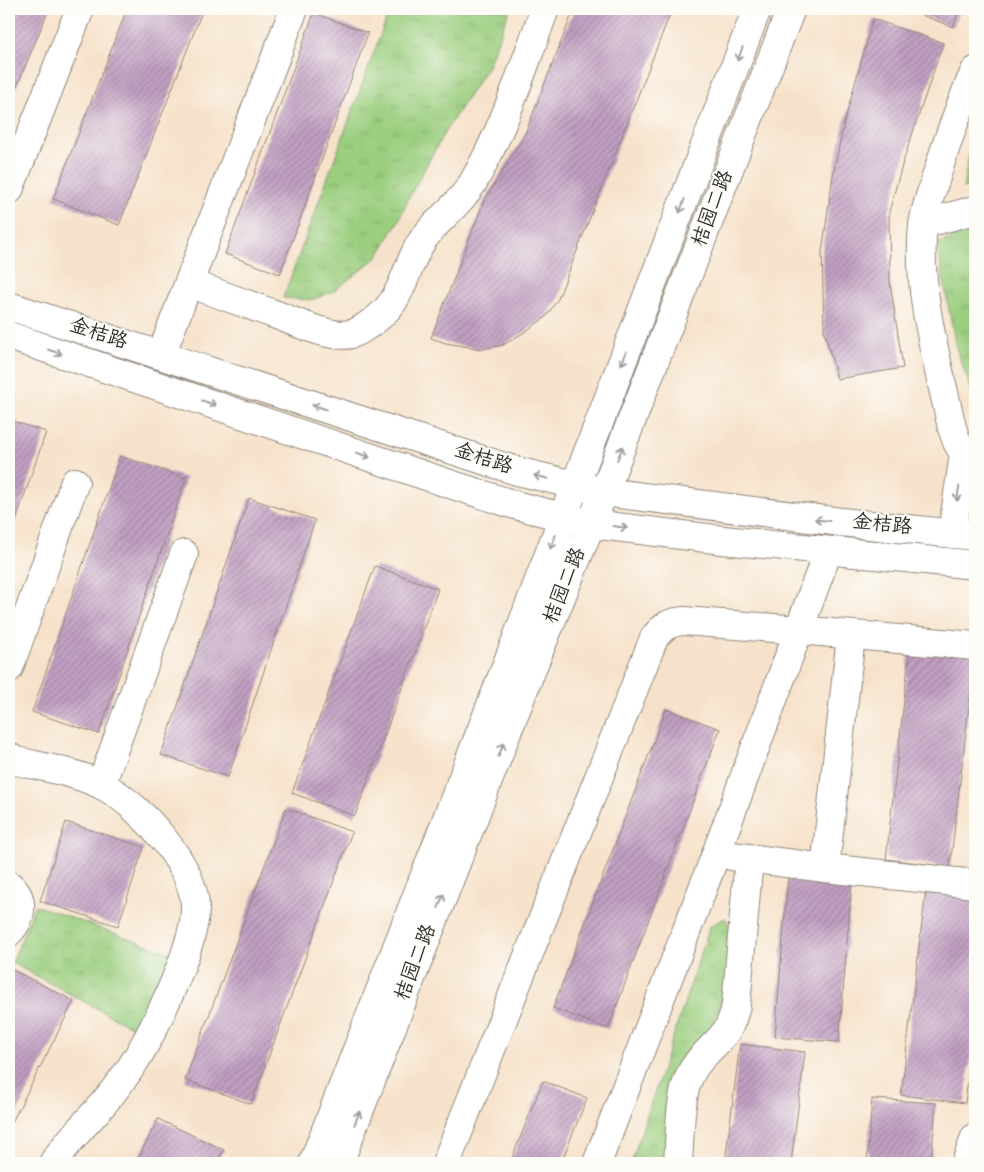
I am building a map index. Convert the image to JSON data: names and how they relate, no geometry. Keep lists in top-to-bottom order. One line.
{"streets":{"street":["桔园二路","金桔路"]},"crossings":[["桔园二路","金桔路"]]}
